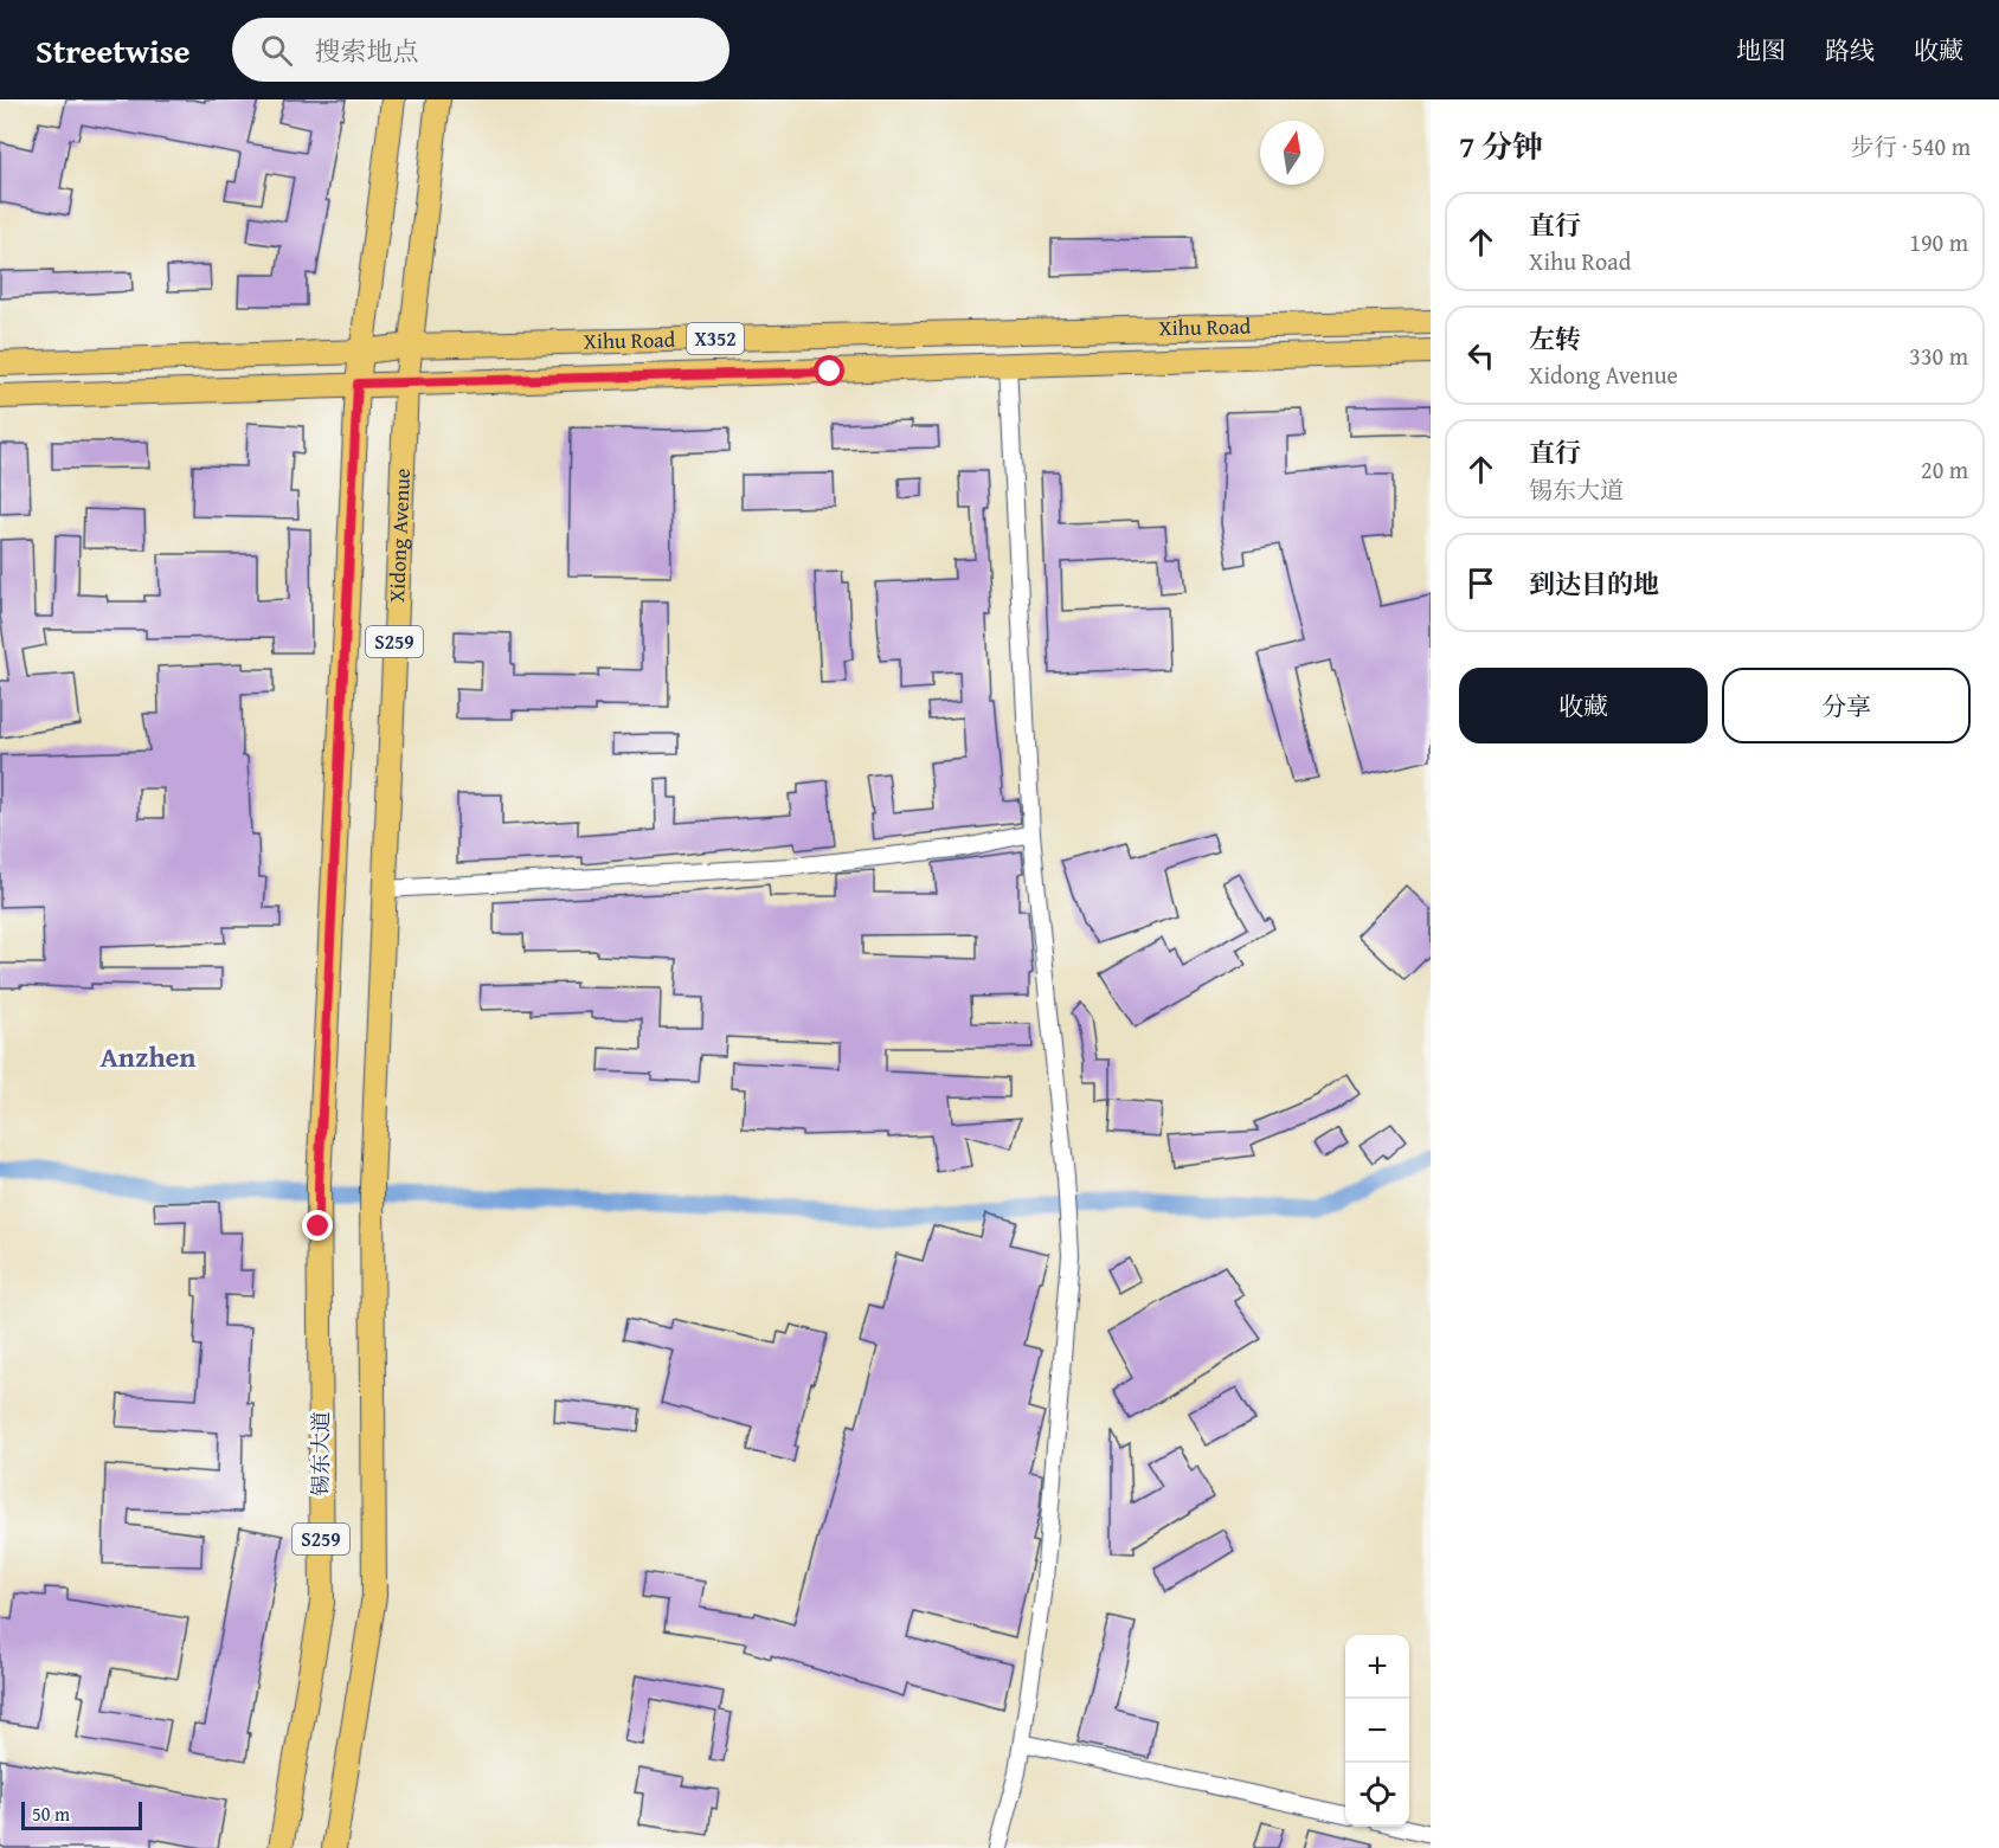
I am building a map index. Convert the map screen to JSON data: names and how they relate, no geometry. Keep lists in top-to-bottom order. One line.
{"streets":{"main road":["Xihu Road","X352","Xidong Avenue","S259","锡东大道"]},"crossings":[["Xihu Road","Xidong Avenue"],["Xihu Road","S259"],["Xihu Road","锡东大道"],["S259","锡东大道"]],"districts":["Anzhen"],"scale_bar":"50 m","north":"top","page":{"header":"Streetwise","search":"搜索地点","nav":["地图","路线","收藏"],"heading":["7 分钟","步行 · 540 m"],"list":[["直行","Xihu Road","190 m"],["左转","Xidong Avenue","330 m"],["直行","锡东大道","20 m"],"到达目的地"],"buttons":["收藏","分享"],"map_buttons":["+","−"],"scale":"50 m"}}
